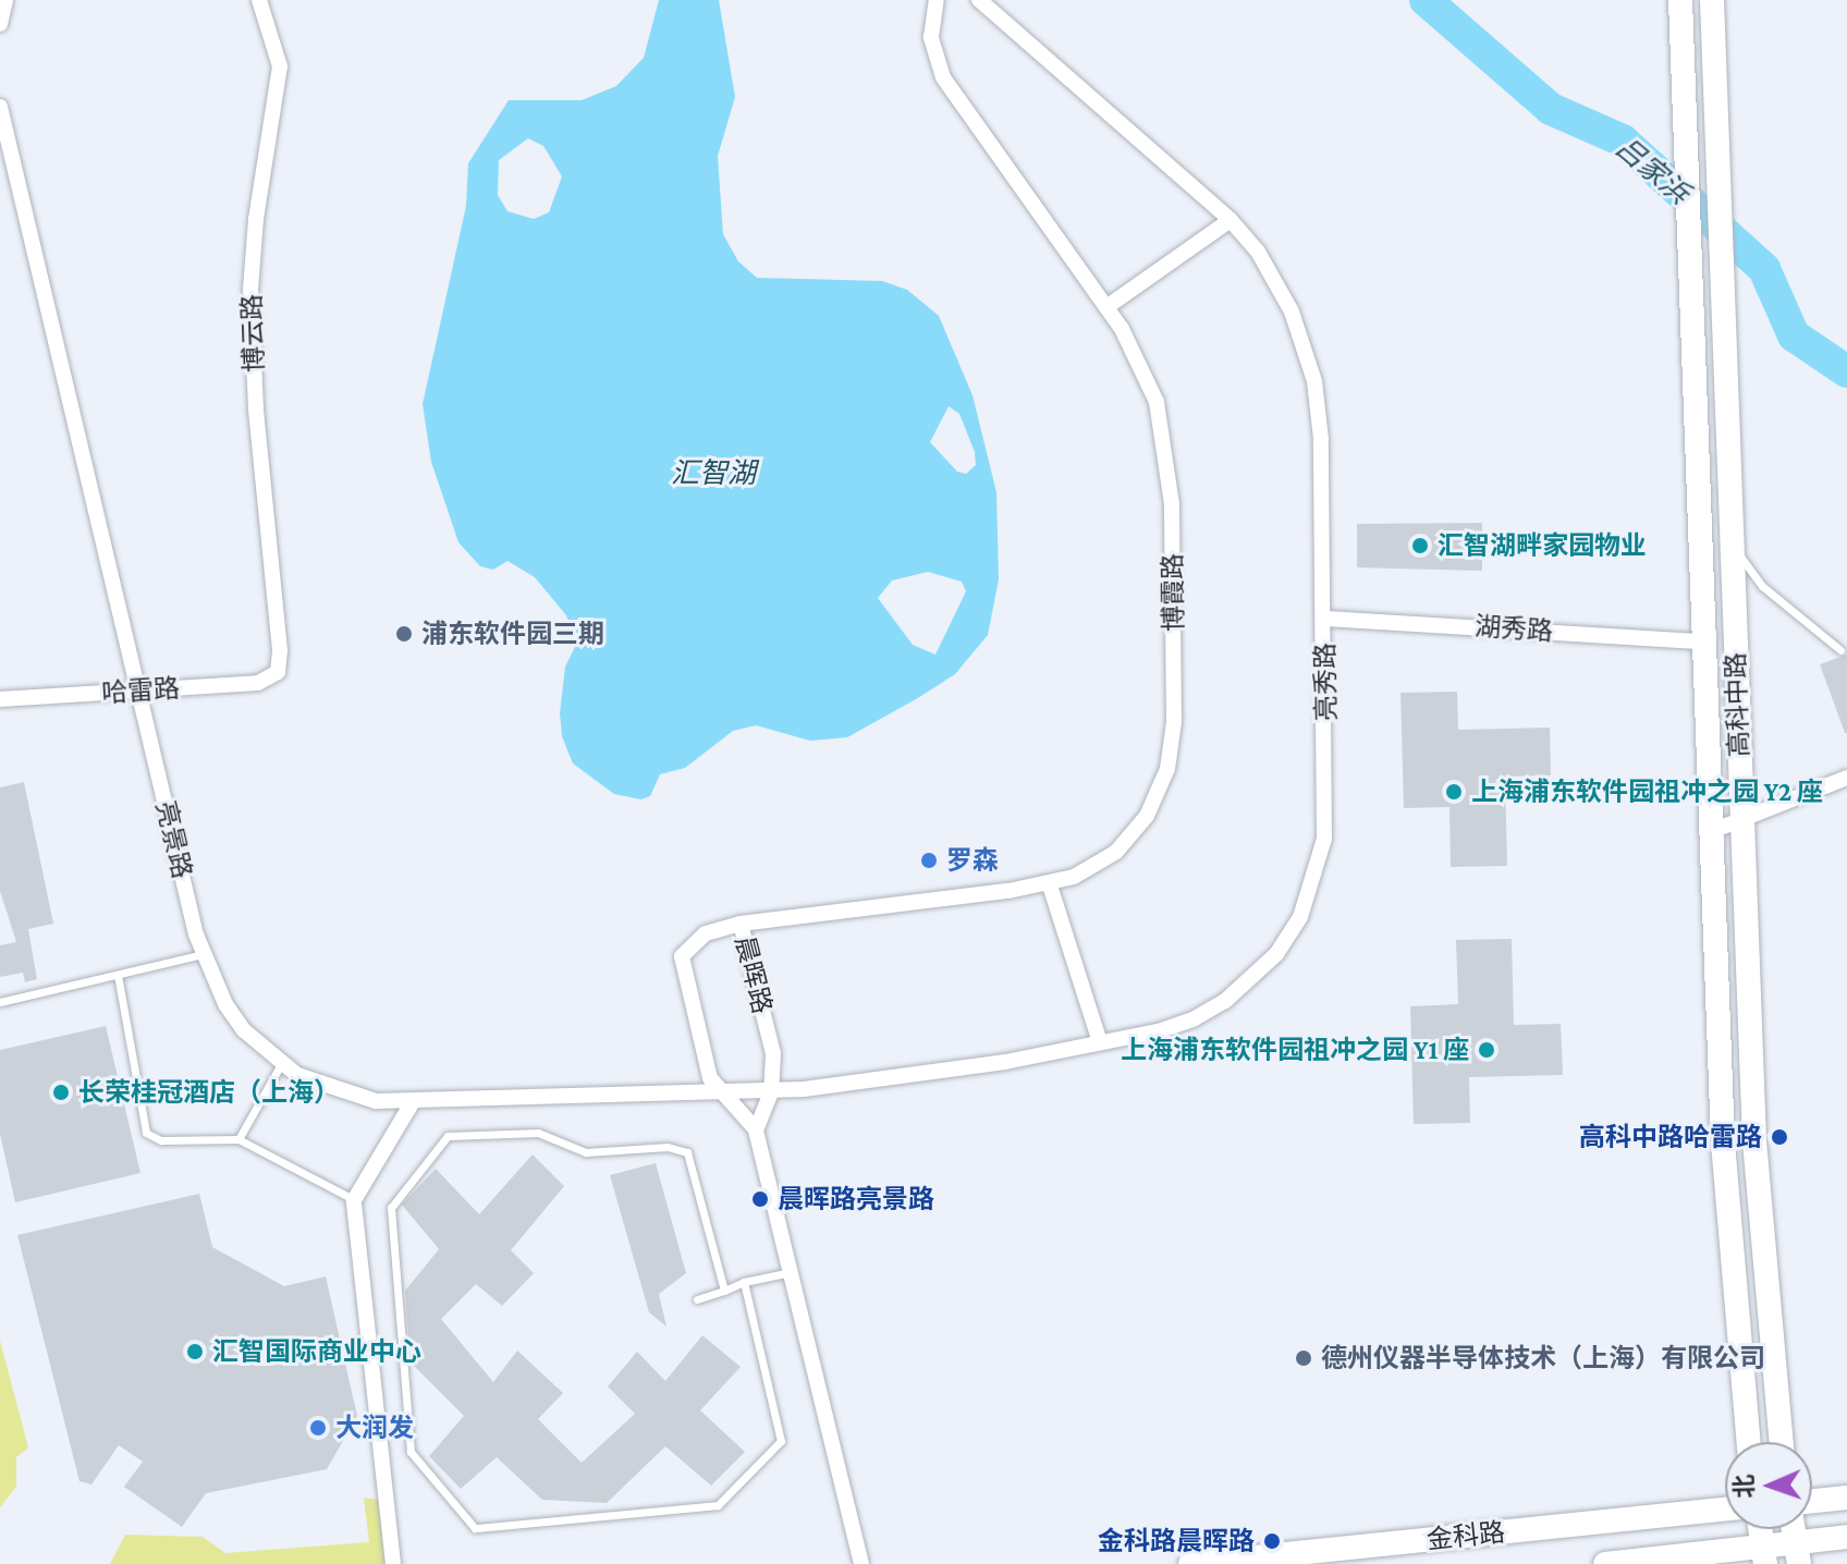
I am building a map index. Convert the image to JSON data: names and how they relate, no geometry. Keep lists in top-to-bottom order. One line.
{"streets":{"main road":["高科中路","金科路"],"street":["博云路","博霞路","湖秀路","亮秀路","哈雷路","亮景路","晨晖路"]},"crossings":[["博云路","哈雷路"],["博霞路","晨晖路"],["湖秀路","亮秀路"],["湖秀路","高科中路"],["亮秀路","亮景路"],["亮秀路","晨晖路"],["哈雷路","亮景路"],["亮景路","晨晖路"]],"water":["吕家浜","汇智湖"],"places":["汇智湖畔家园物业","浦东软件园三期","上海浦东软件园祖冲之园 Y2 座","罗森","上海浦东软件园祖冲之园 Y1 座","长荣桂冠酒店（上海）","高科中路哈雷路","晨晖路亮景路","汇智国际商业中心","德州仪器半导体技术（上海）有限公司","大润发","金科路晨晖路"],"north":"left"}
